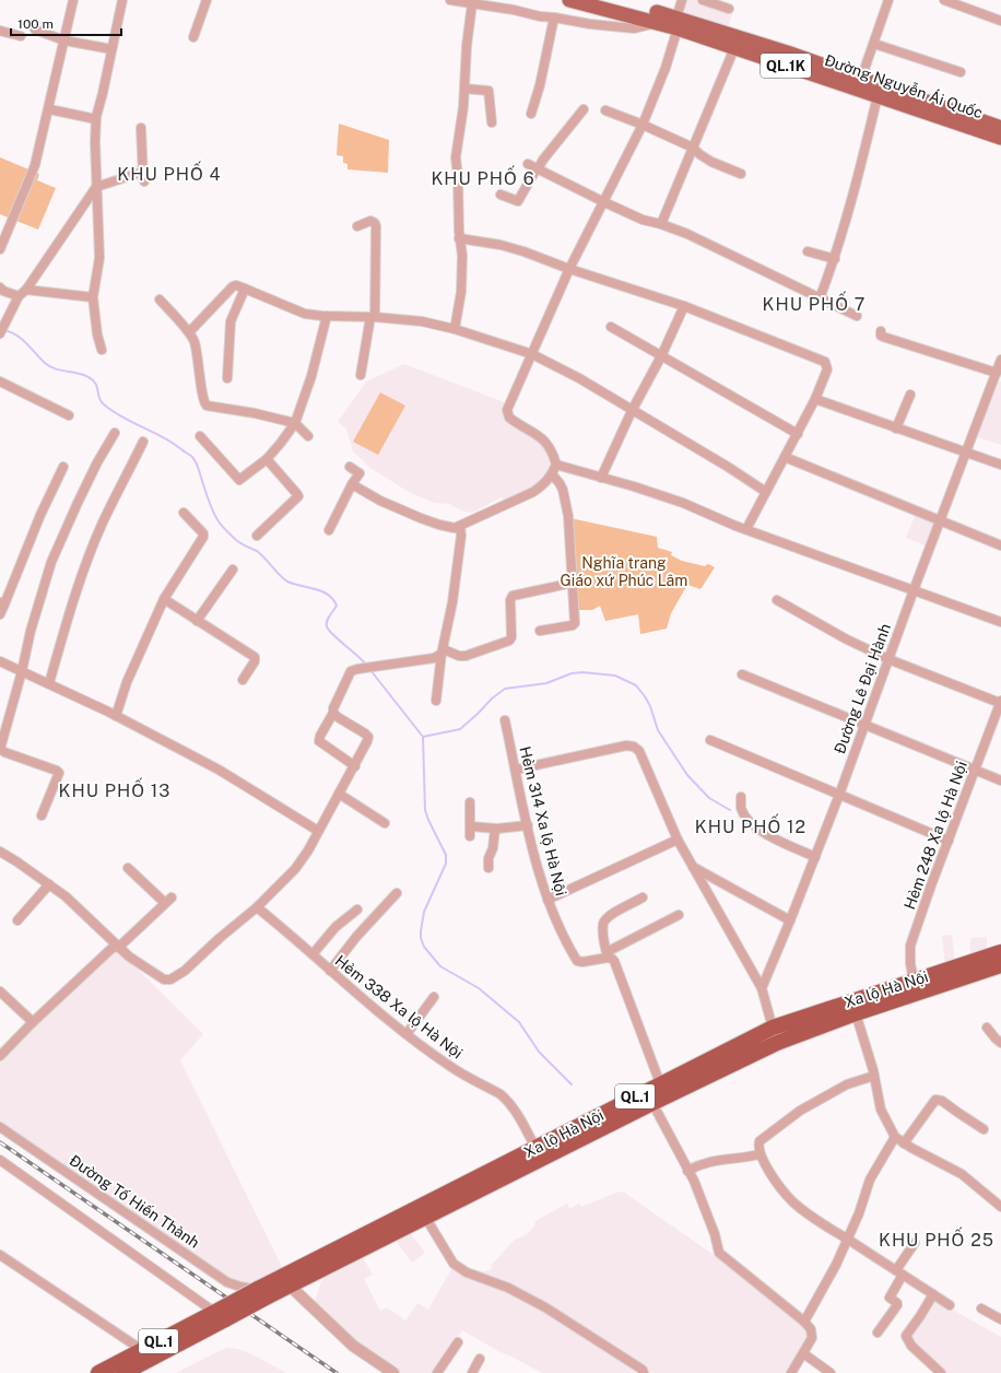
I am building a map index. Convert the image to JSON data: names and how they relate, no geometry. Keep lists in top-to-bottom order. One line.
{"streets":{"highway":["Xa lộ Hà Nội","QL.1"],"main road":["QL.1K","Đường Nguyễn Ái Quốc"],"street":["Đường Lê Đại Hành","Hẻm 314 Xa lộ Hà Nội","Hẻm 248 Xa lộ Hà Nội","Hẻm 338 Xa lộ Hà Nội","Đường Tố Hiến Thành"]},"crossings":[["Hẻm 248 Xa lộ Hà Nội","Xa lộ Hà Nội"],["Xa lộ Hà Nội","Hẻm 338 Xa lộ Hà Nội"],["Xa lộ Hà Nội","QL.1"],["Xa lộ Hà Nội","Đường Tố Hiến Thành"],["QL.1","Đường Tố Hiến Thành"]],"districts":["KHU PHỐ 4","KHU PHỐ 6","KHU PHỐ 7","KHU PHỐ 13","KHU PHỐ 12","KHU PHỐ 25"],"parks":["Nghĩa trang Giáo xứ Phúc Lâm"],"scale_bar":"100 m"}
